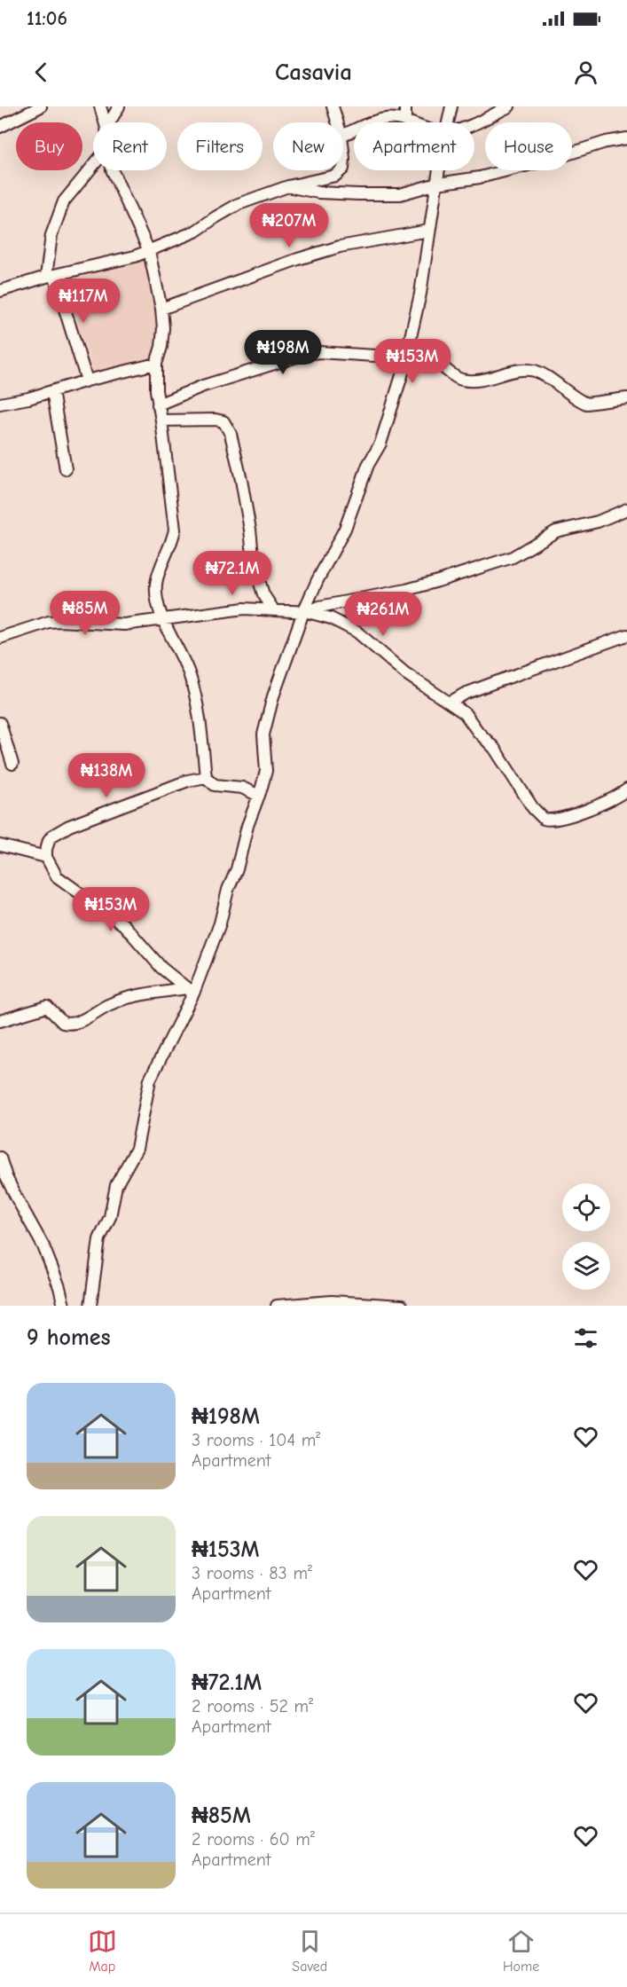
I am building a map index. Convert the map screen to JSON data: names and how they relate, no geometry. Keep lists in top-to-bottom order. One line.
{"page":{"status":"11:06","header":"Casavia","chip":["Buy","Rent","Filters","New","Apartment","House"],"price":["₦207M","₦117M","₦198M","₦153M","₦72.1M","₦85M","₦261M","₦138M","₦153M"],"heading":"9 homes","list":[{"name":"₦198M","note":"3 rooms · 104 m² · Apartment"},{"name":"₦153M","note":"3 rooms · 83 m² · Apartment"},{"name":"₦72.1M","note":"2 rooms · 52 m² · Apartment"},{"name":"₦85M","note":"2 rooms · 60 m² · Apartment"}],"tabs":["Map","Saved","Home"]}}
